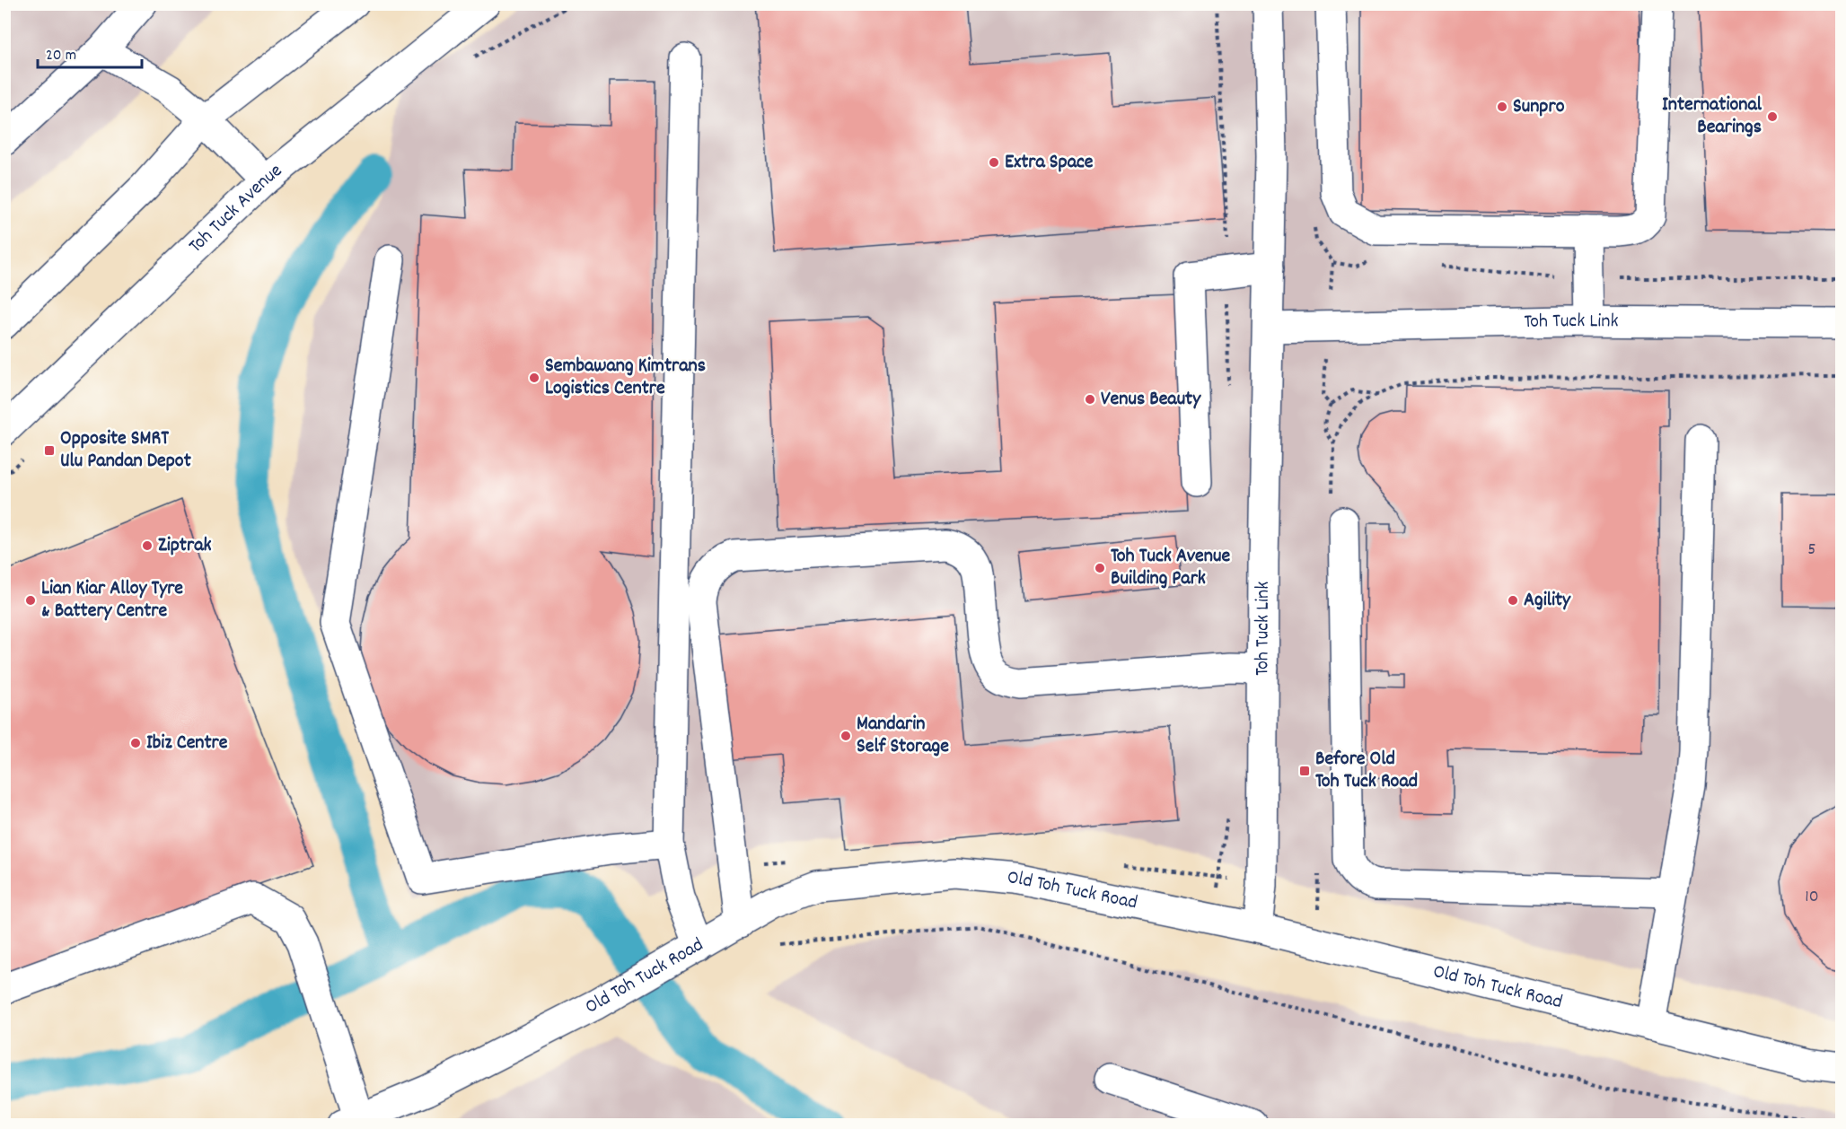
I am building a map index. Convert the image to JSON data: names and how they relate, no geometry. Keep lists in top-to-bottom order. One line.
{"streets":{"street":["Toh Tuck Avenue","Toh Tuck Link","Old Toh Tuck Road"]},"crossings":[["Toh Tuck Link","Old Toh Tuck Road"]],"places":{"other":["Sunpro","International Bearings","Extra Space","Sembawang Kimtrans Logistics Centre","Venus Beauty","Ziptrak","Toh Tuck Avenue Building Park","Lian Kiar Alloy Tyre & Battery Centre","Agility","Mandarin Self Storage","Ibiz Centre"],"transit":["Opposite SMRT Ulu Pandan Depot","Before Old Toh Tuck Road"]},"house_numbers":["5","10"],"scale_bar":"20 m"}
